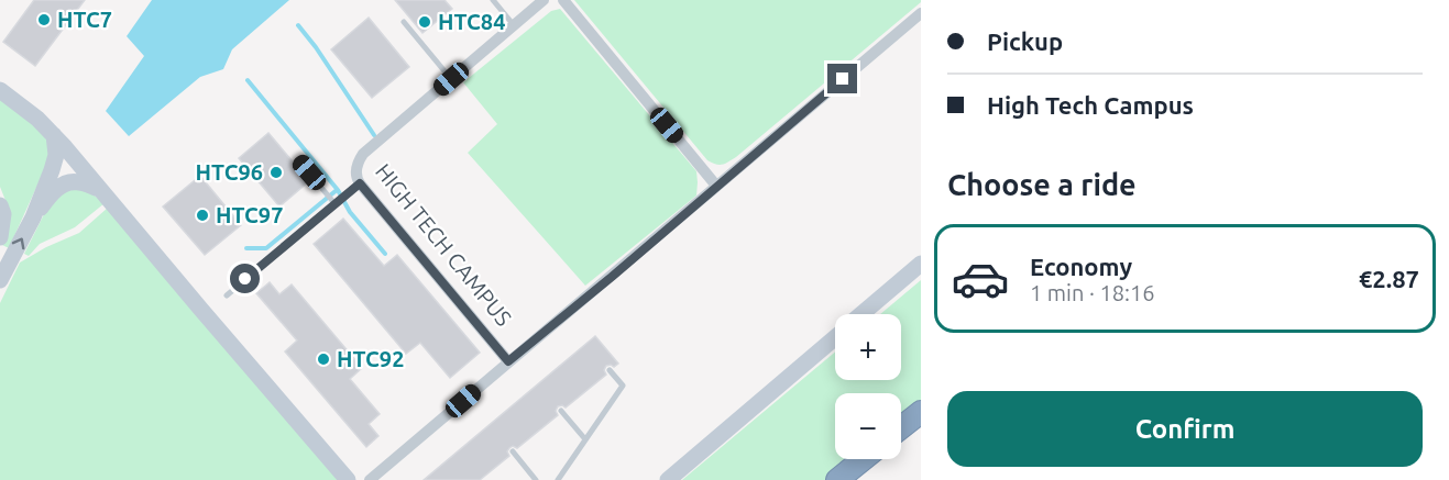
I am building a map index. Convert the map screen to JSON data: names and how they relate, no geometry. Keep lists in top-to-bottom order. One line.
{"streets":{"street":["HIGH TECH CAMPUS"]},"places":["HTC7","HTC84","HTC96","HTC97","HTC92"],"page":{"banner":["Pickup","High Tech Campus"],"heading":"Choose a ride","list":[{"name":"Economy","note":"1 min · 18:16","value":"€2.87"}],"map_buttons":["+","−"],"buttons":"Confirm"}}
